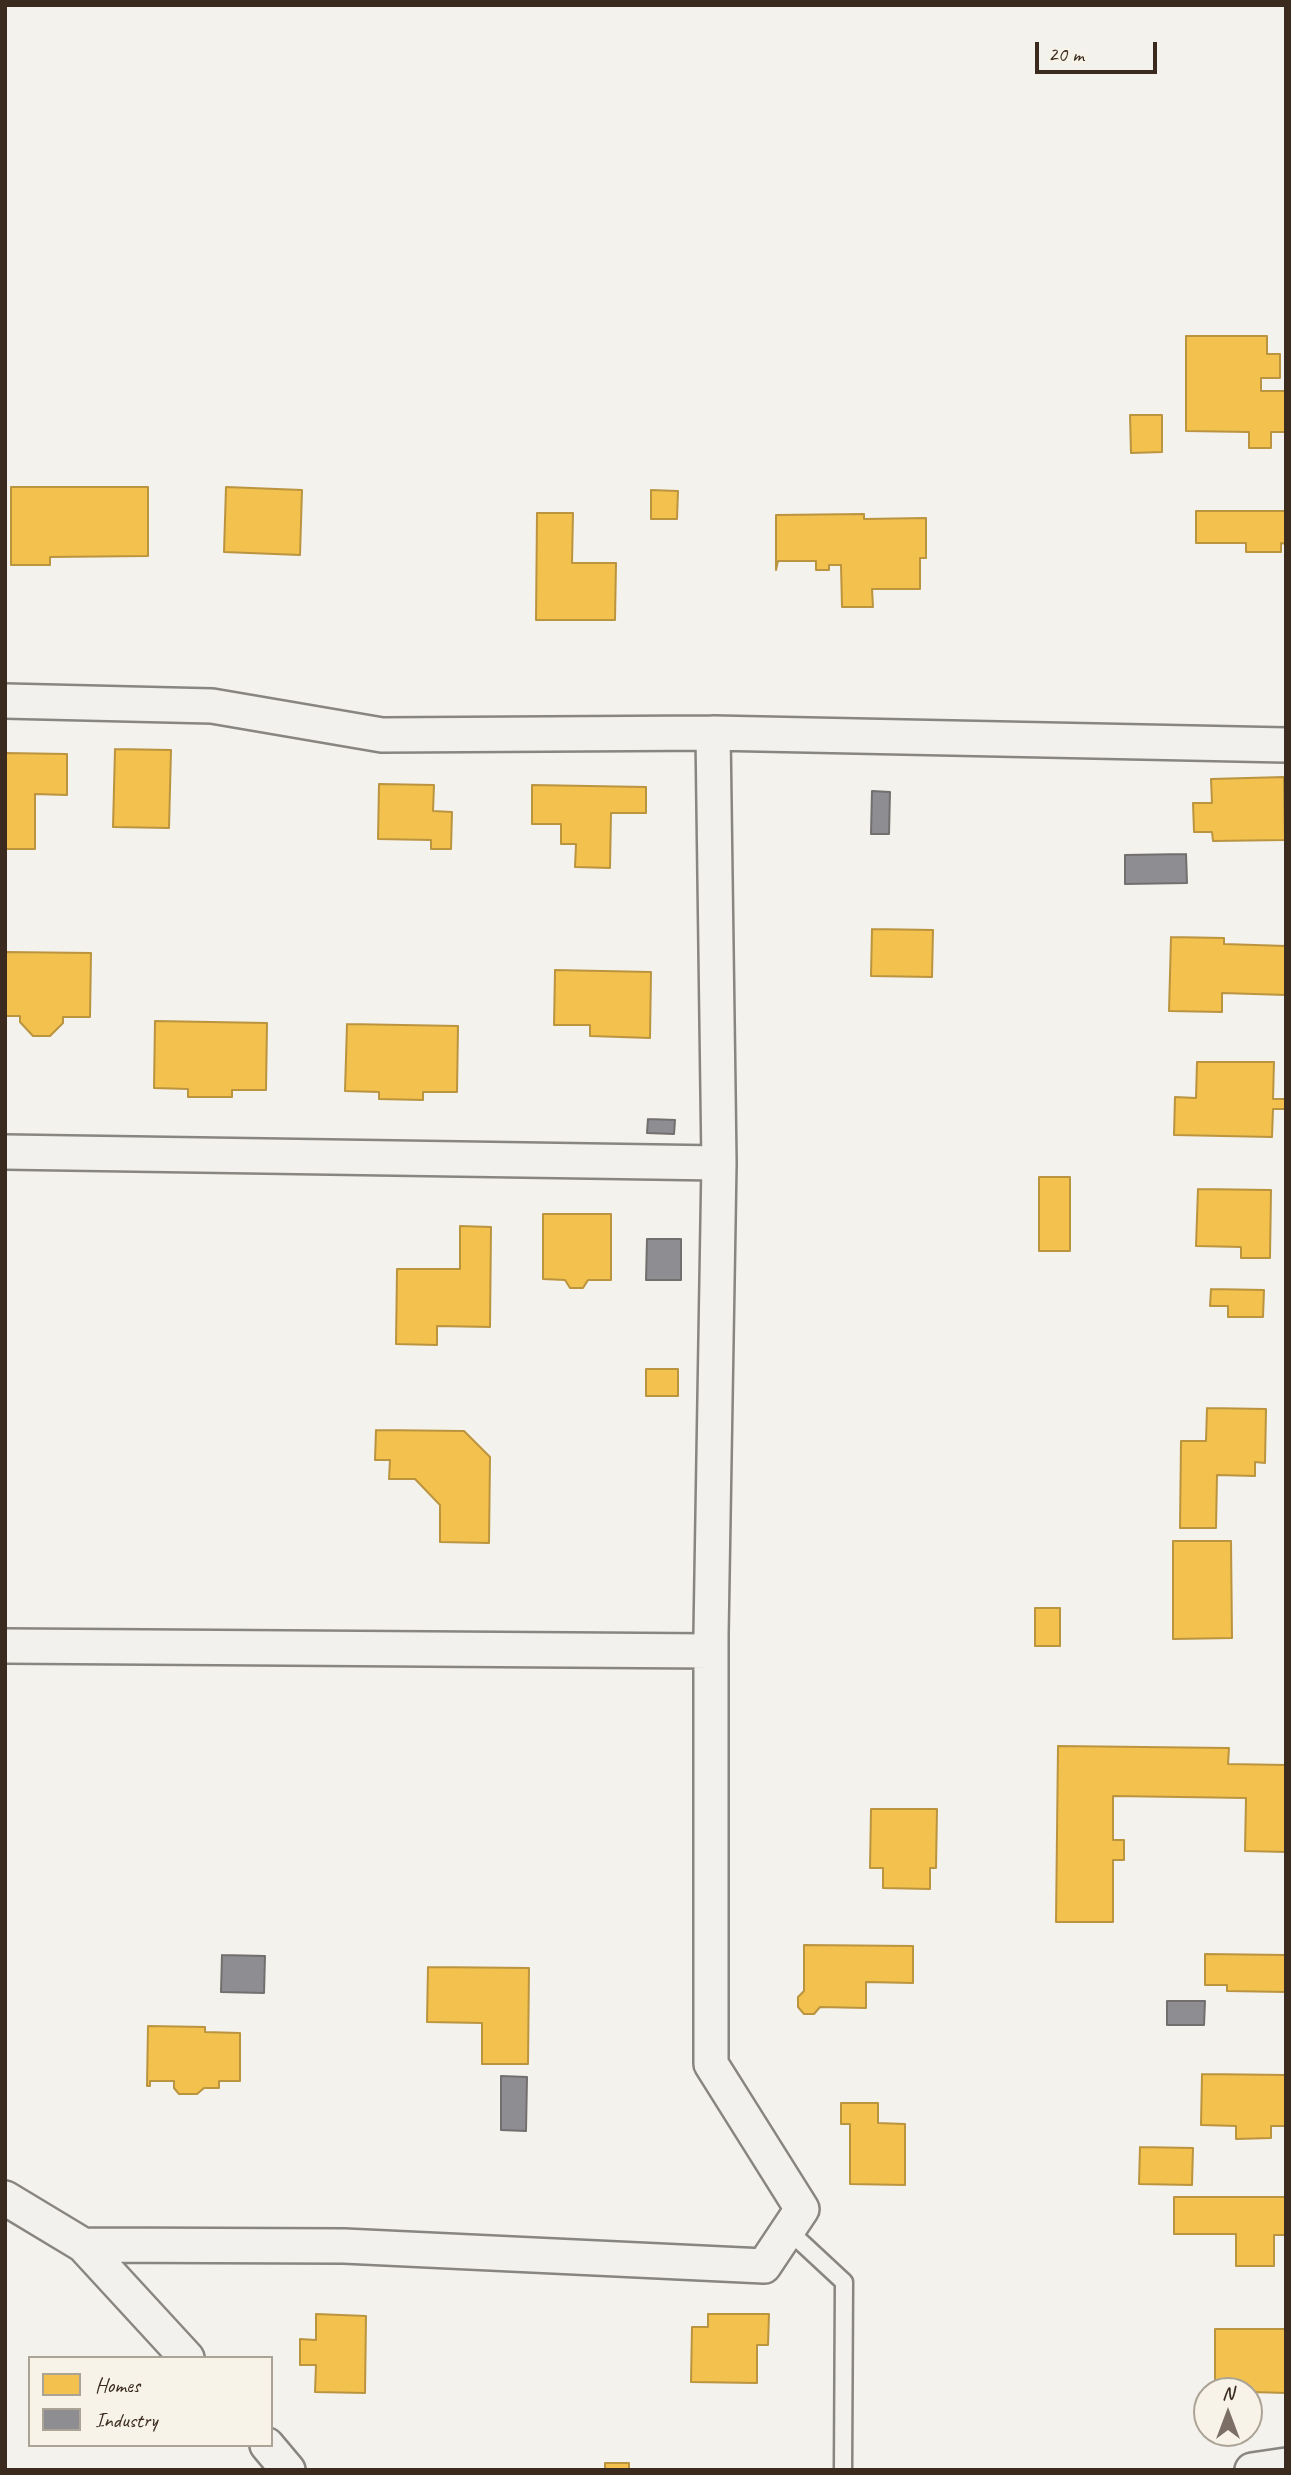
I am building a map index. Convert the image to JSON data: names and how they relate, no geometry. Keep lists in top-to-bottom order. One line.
{"legend":["Homes","Industry"],"scale_bar":"20 m","north":"top"}
